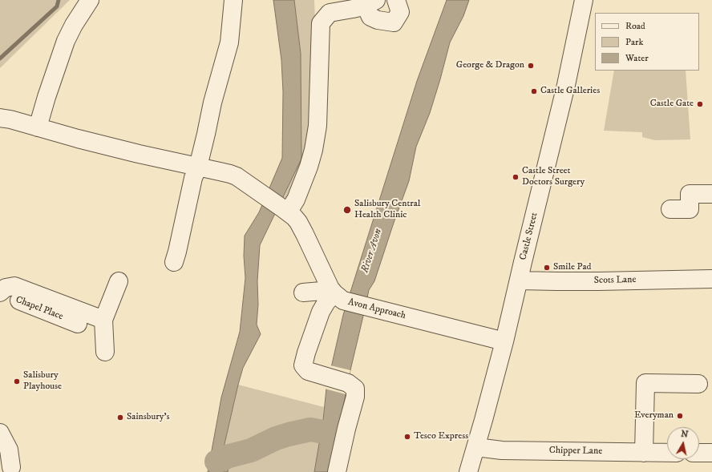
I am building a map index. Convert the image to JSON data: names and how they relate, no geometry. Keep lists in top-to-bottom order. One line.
{"streets":{"street":["Castle Street","Scots Lane","Chapel Place","Avon Approach","Chipper Lane"]},"crossings":[["Castle Street","Scots Lane"],["Castle Street","Avon Approach"],["Castle Street","Chipper Lane"]],"water":["River Avon"],"places":["George & Dragon","Castle Galleries","Castle Gate","Castle Street Doctors Surgery","Salisbury Central Health Clinic","Smile Pad","Salisbury Playhouse","Everyman","Sainsbury's","Tesco Express"],"legend":["Road","Park","Water"],"north":"top"}
